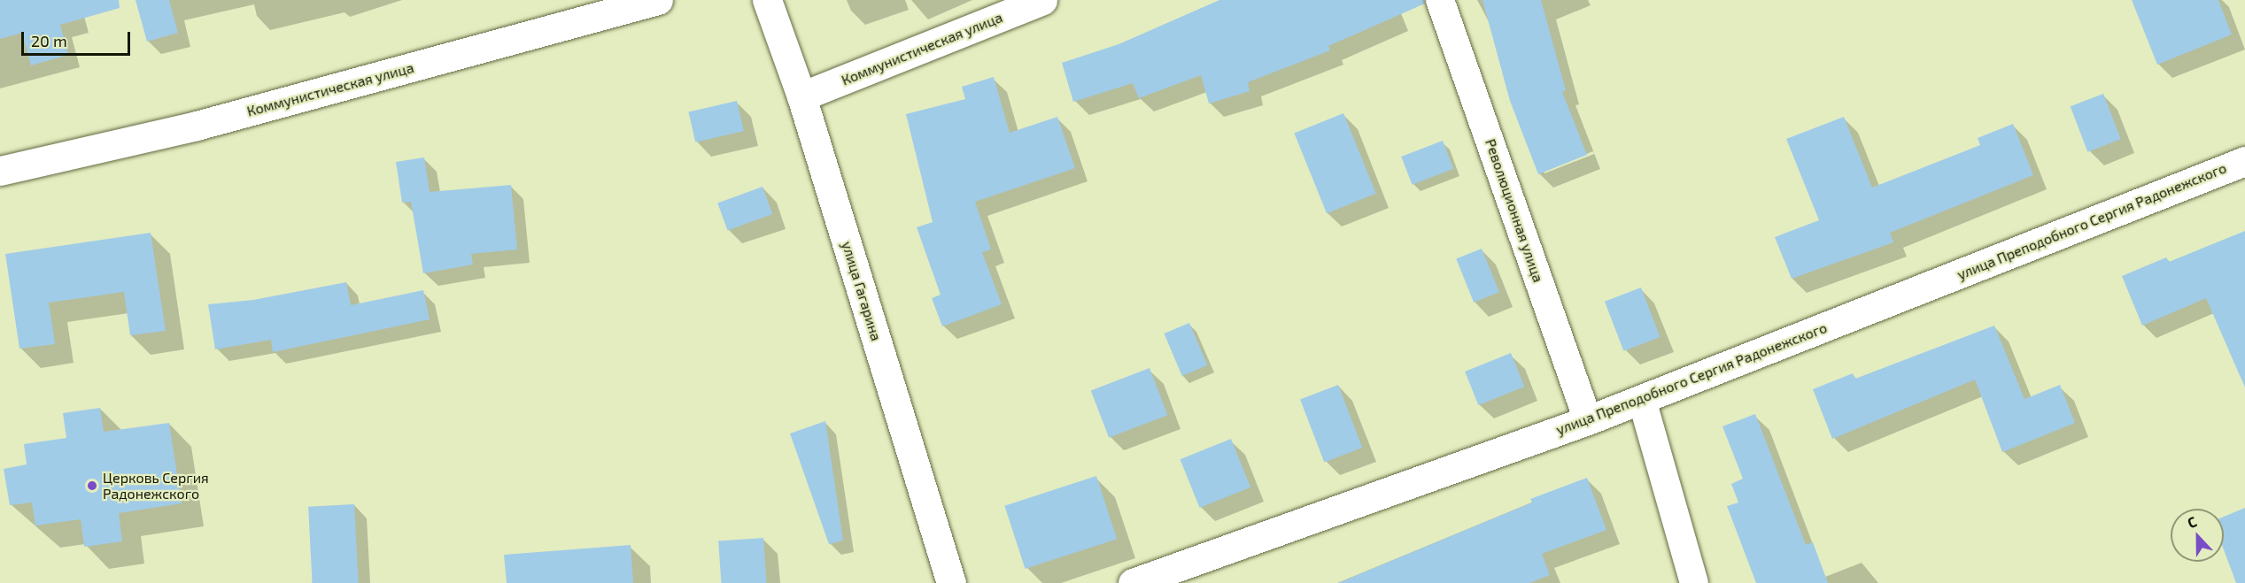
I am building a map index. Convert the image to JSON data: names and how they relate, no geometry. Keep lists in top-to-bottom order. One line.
{"streets":{"street":["Коммунистическая улица","Революционная улица","улица Преподобного Сергия Радонежского","улица Гагарина"]},"crossings":[["Коммунистическая улица","улица Гагарина"],["Революционная улица","улица Преподобного Сергия Радонежского"]],"places":["Церковь Сергия Радонежского"],"scale_bar":"20 m","north":"top"}
